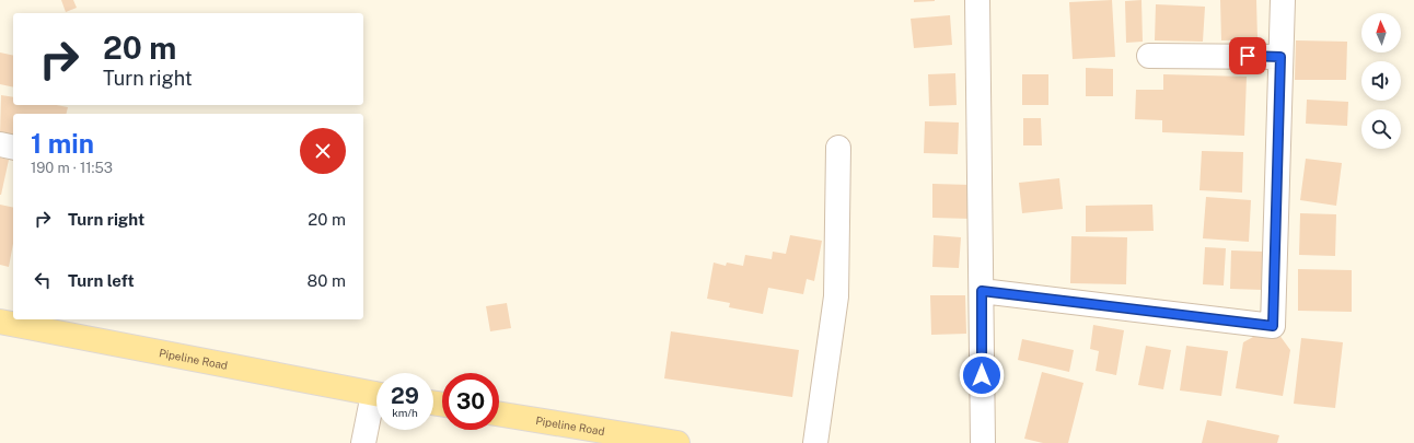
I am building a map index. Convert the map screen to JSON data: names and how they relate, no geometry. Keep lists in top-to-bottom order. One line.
{"streets":{"main road":["Pipeline Road"]},"north":"top","page":{"turn":["20 m","Turn right"],"heading":["1 min","190 m · 11:53"],"list":[{"name":"Turn right","value":"20 m"},{"name":"Turn left","value":"80 m"}],"speed":"29 km/h","limit":"30"}}
